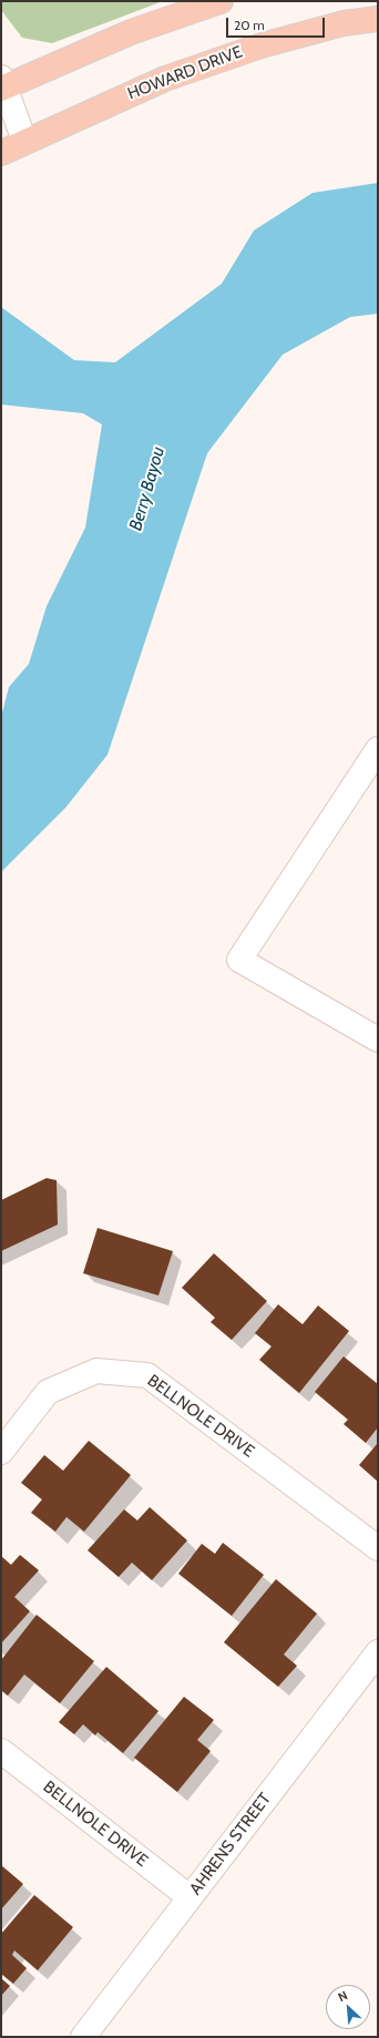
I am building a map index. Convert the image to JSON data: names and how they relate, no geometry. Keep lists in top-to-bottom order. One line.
{"streets":{"main road":["HOWARD DRIVE"],"street":["BELLNOLE DRIVE","AHRENS STREET"]},"crossings":[["BELLNOLE DRIVE","AHRENS STREET"]],"water":["Berry Bayou"],"scale_bar":"20 m","north":"top left"}
